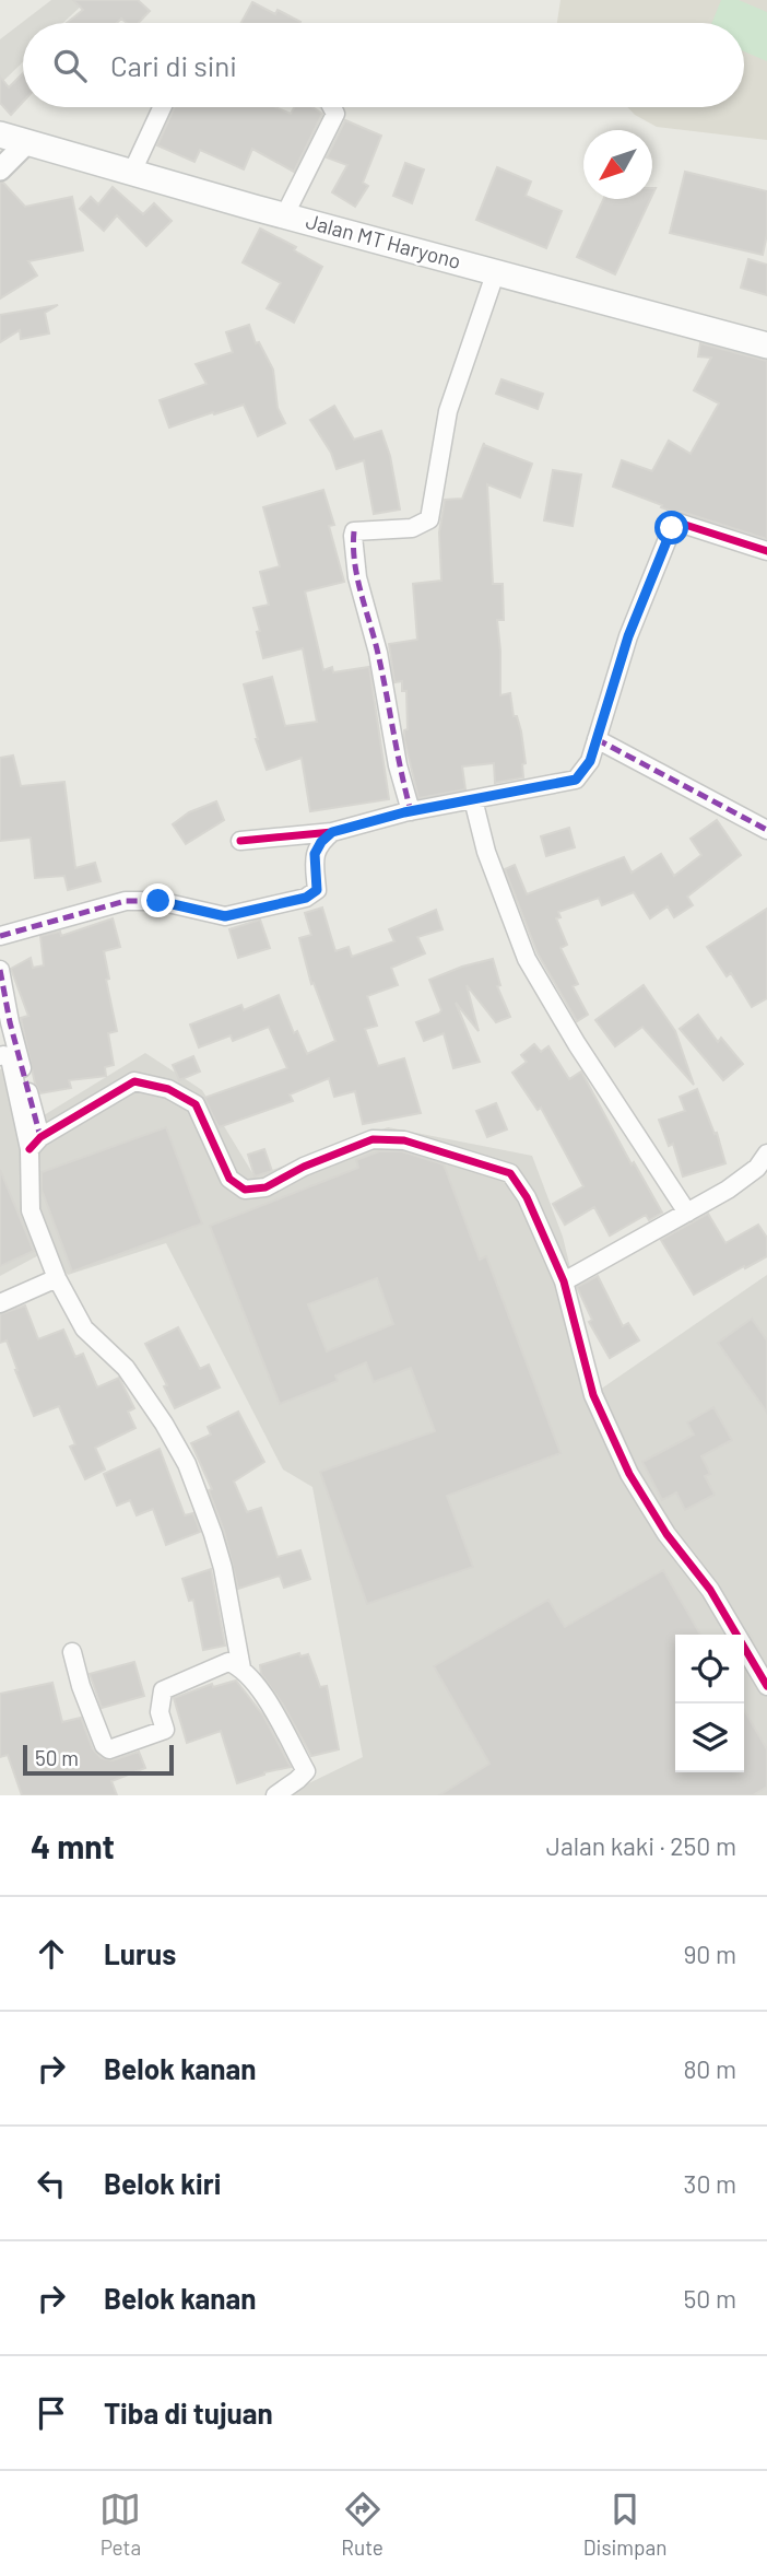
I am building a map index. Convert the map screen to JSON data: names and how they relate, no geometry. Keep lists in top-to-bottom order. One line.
{"streets":{"main road":["Jalan MT Haryono"]},"scale_bar":"50 m","north":"bottom left","page":{"search":"Cari di sini","scale":"50 m","heading":["4 mnt","Jalan kaki · 250 m"],"list":[["Lurus","90 m"],["Belok kanan","80 m"],["Belok kiri","30 m"],["Belok kanan","50 m"],"Tiba di tujuan"],"nav":["Peta","Rute","Disimpan"]}}
